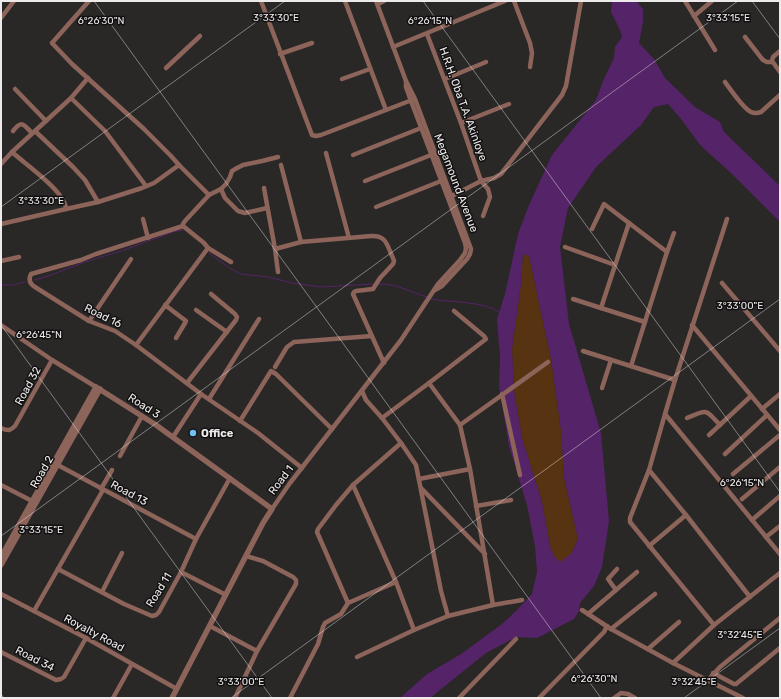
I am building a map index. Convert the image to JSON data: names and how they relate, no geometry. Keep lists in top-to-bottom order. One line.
{"streets":{"street":["H.R.H. Oba T.A. Akinloye","Megamound Avenue","Road 16","Road 32","Road 3","Road 2","Road 1","Road 13","Road 11","Royalty Road","Road 34"]},"crossings":[["Megamound Avenue","Road 1"],["Road 16","Road 1"],["Road 32","Road 3"],["Road 3","Road 2"],["Road 3","Road 1"],["Road 3","Road 11"],["Road 2","Road 13"],["Road 1","Royalty Road"],["Road 13","Road 11"],["Royalty Road","Road 34"]],"places":["Office"],"coordinates":["3°33'30\"E","3°33'15\"E","6°26'30\"N","6°26'15\"N","3°33'00\"E","6°26'45\"N","3°32'45\"E"]}
